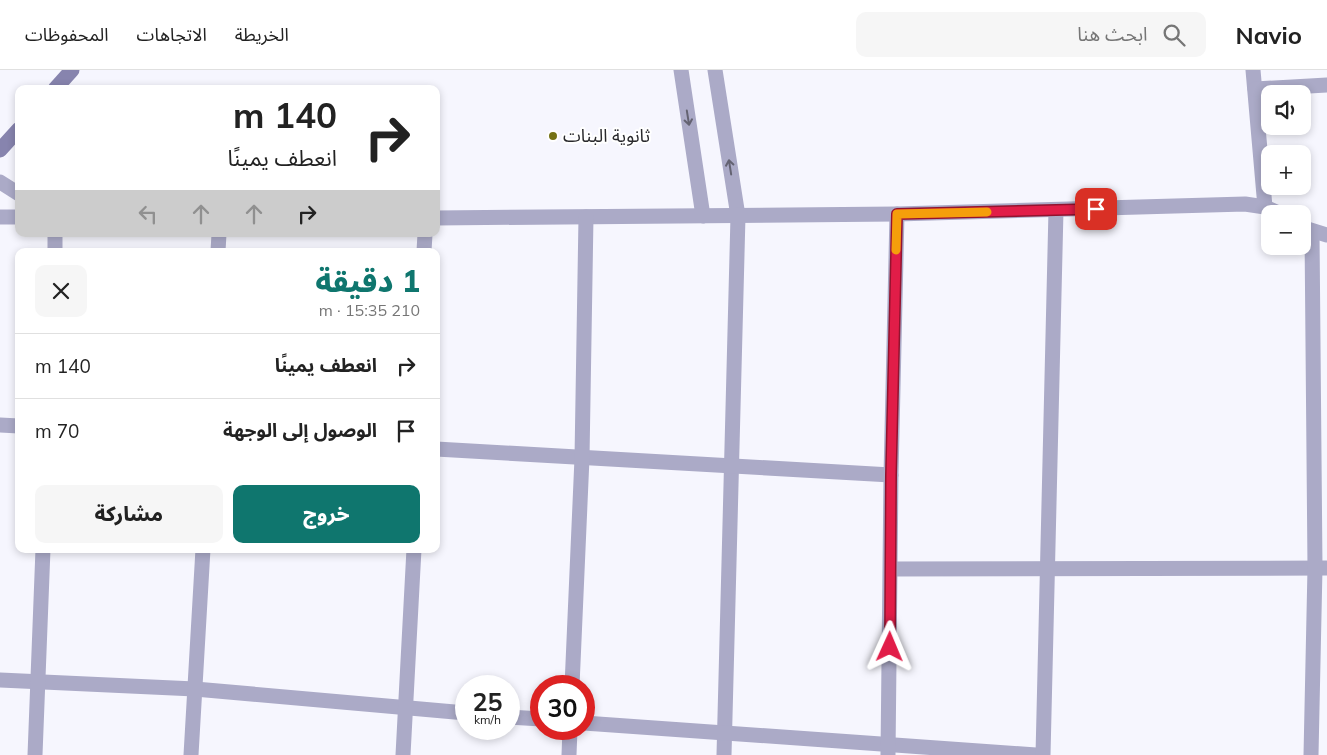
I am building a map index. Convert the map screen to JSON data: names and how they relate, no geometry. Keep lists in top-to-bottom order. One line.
{"places":["ثانوية البنات"],"page":{"header":"Navio","search":"ابحث هنا","nav":["الخريطة","الاتجاهات","المحفوظات"],"map_buttons":["+","−"],"turn":["140 m","انعطف يمينًا"],"heading":["1 دقيقة","210 m · 15:35"],"list":[{"name":"انعطف يمينًا","value":"140 m"},{"name":"الوصول إلى الوجهة","value":"70 m"}],"buttons":["خروج","مشاركة"],"speed":"25 km/h","limit":"30"}}
